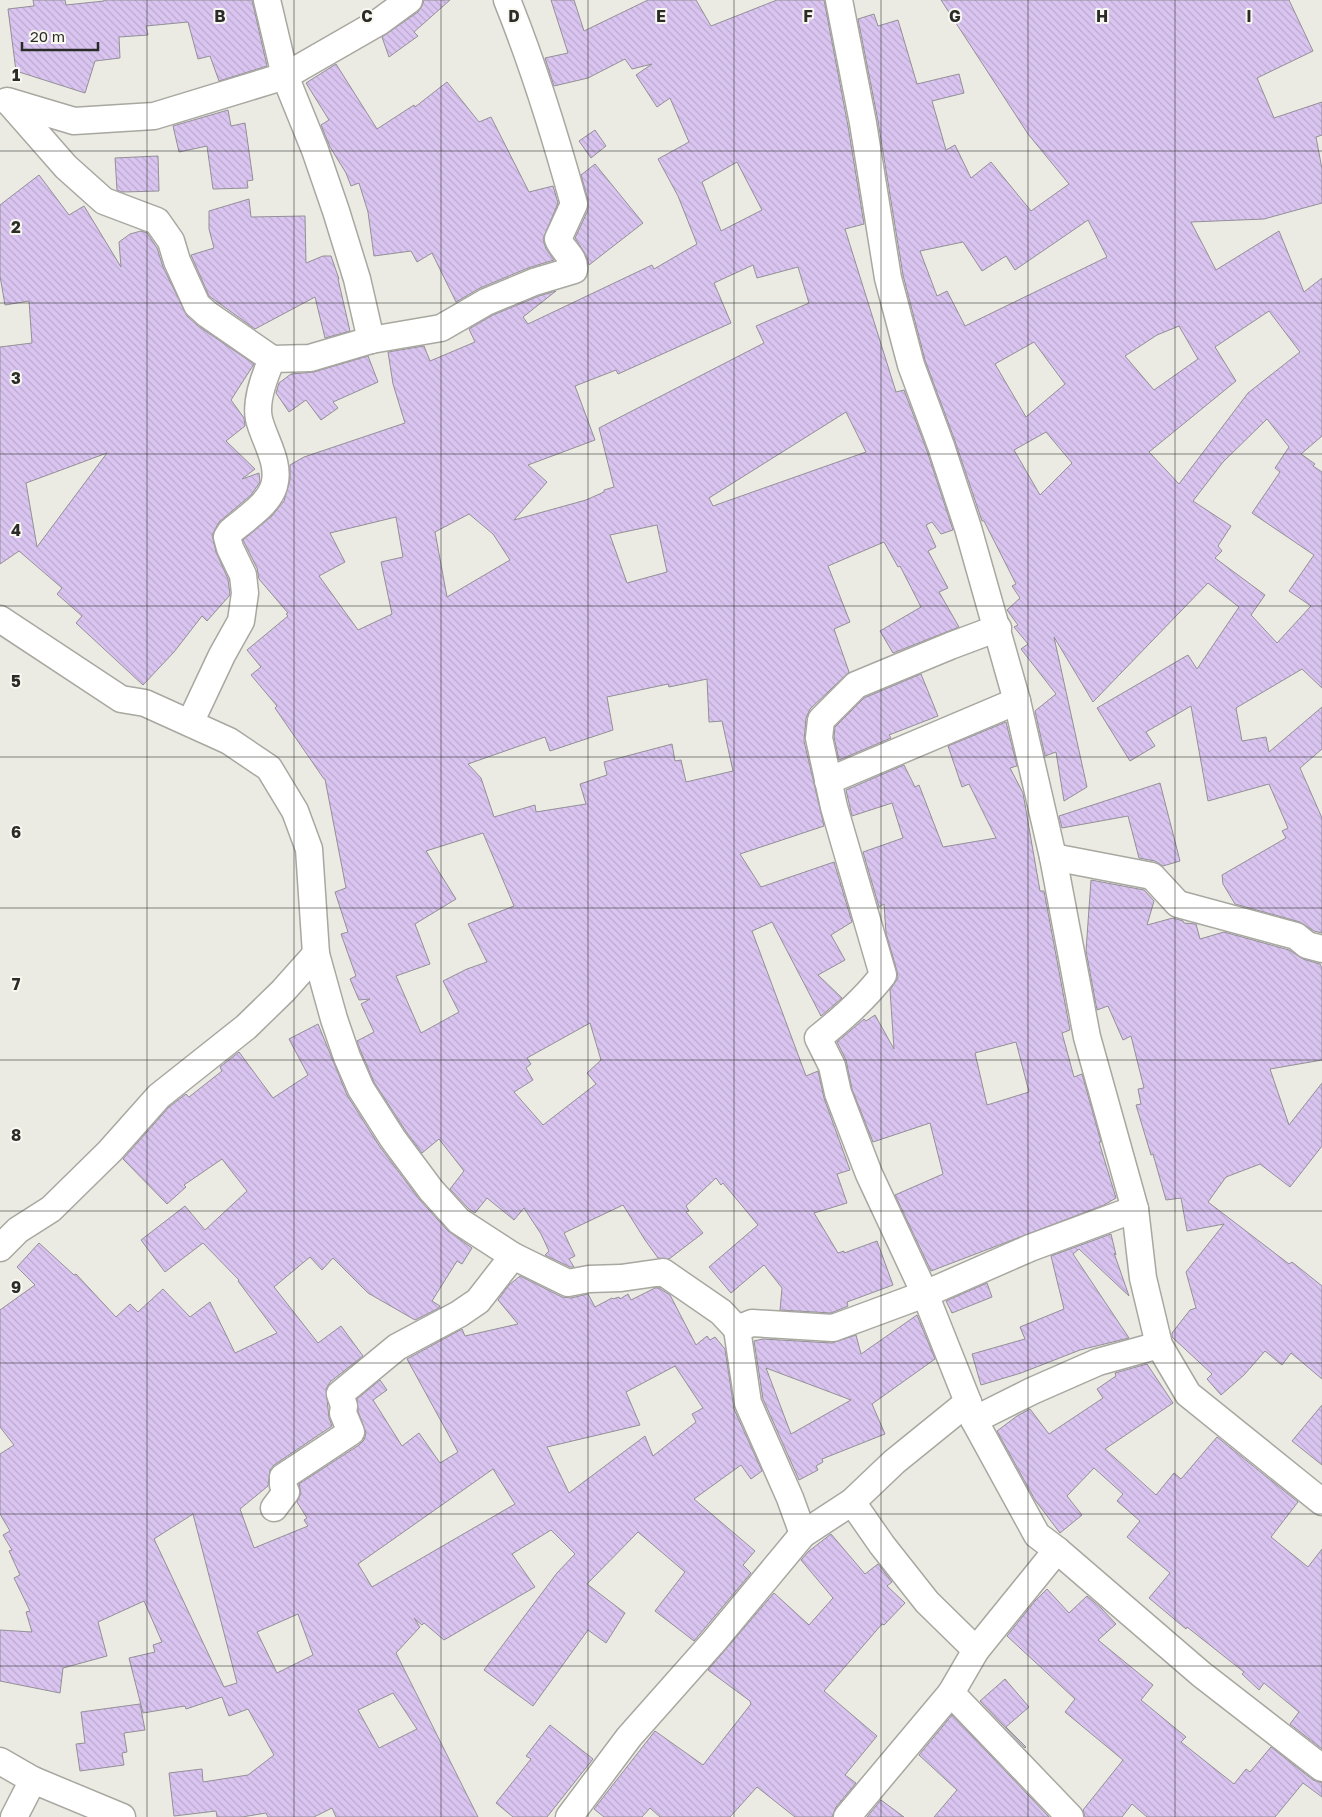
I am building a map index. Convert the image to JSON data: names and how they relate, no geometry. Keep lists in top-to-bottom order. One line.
{"scale_bar":"20 m","grid":{"columns":["B","C","D","E","F","G","H","I"],"rows":["1","2","3","4","5","6","7","8","9"]}}
